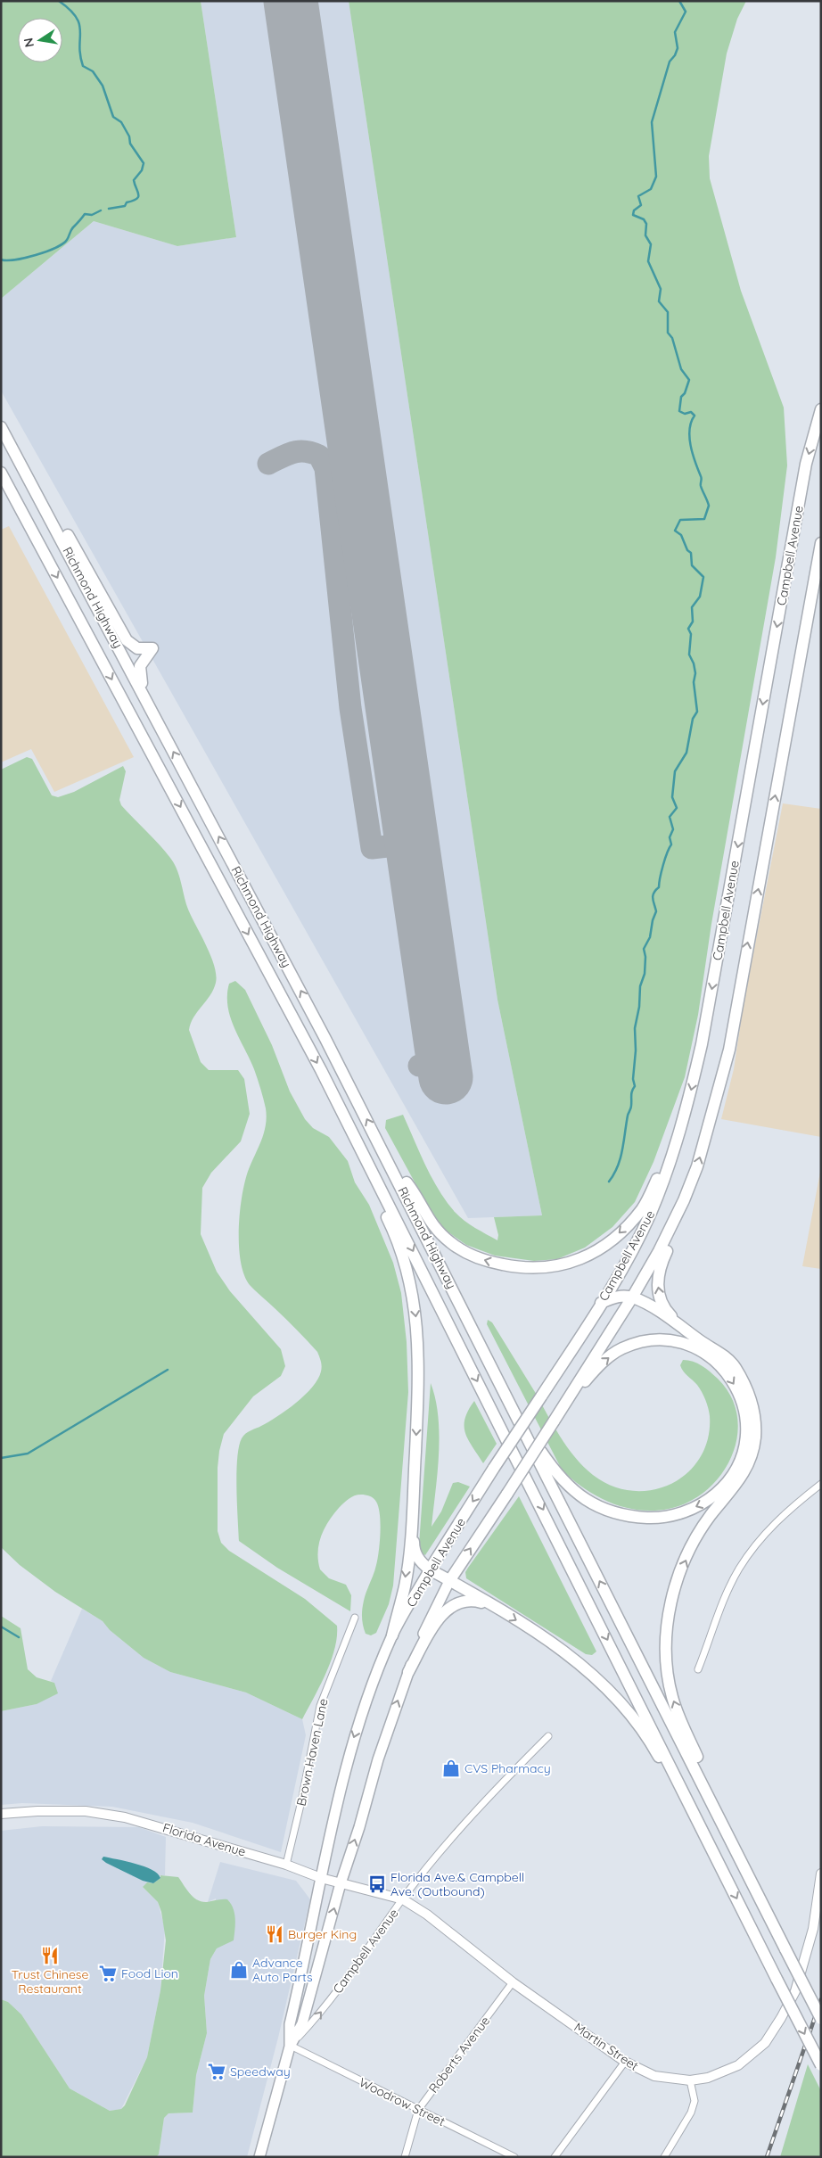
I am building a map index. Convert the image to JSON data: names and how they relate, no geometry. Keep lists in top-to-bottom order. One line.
{"streets":{"highway":["Campbell Avenue","Richmond Highway"],"street":["Brown Haven Lane","Florida Avenue","Martin Street","Roberts Avenue","Woodrow Street"]},"crossings":[["Campbell Avenue","Florida Avenue"],["Campbell Avenue","Martin Street"],["Campbell Avenue","Woodrow Street"],["Brown Haven Lane","Florida Avenue"],["Florida Avenue","Martin Street"],["Martin Street","Roberts Avenue"],["Roberts Avenue","Woodrow Street"]],"places":{"shop":["CVS Pharmacy","Advance Auto Parts"],"bus stop":["Florida Ave.& Campbell Ave. (Outbound)"],"restaurant":["Burger King","Trust Chinese Restaurant"],"supermarket":["Food Lion","Speedway"]},"north":"left"}
